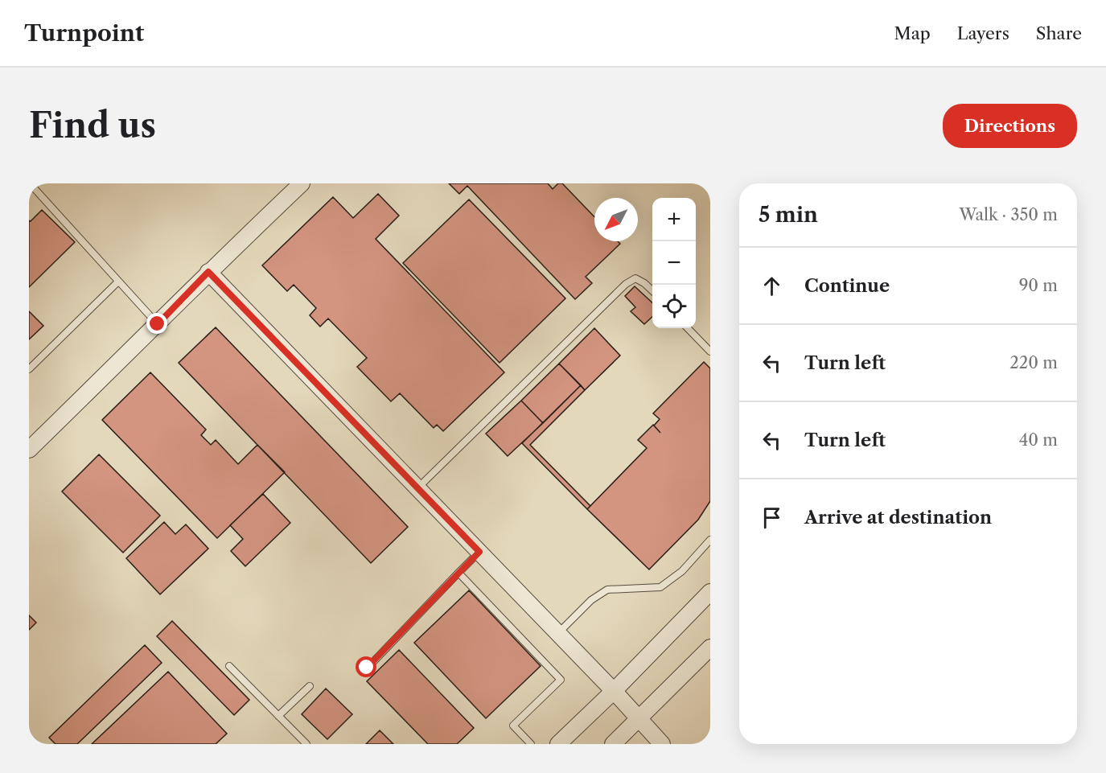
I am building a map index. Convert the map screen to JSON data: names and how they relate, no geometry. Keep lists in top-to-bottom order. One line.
{"north":"bottom left","page":{"header":"Turnpoint","nav":["Map","Layers","Share"],"buttons":"Directions","title":"Find us","heading":["5 min","Walk · 350 m"],"map_buttons":["+","−"],"list":[["Continue","90 m"],["Turn left","220 m"],["Turn left","40 m"],"Arrive at destination"]}}
